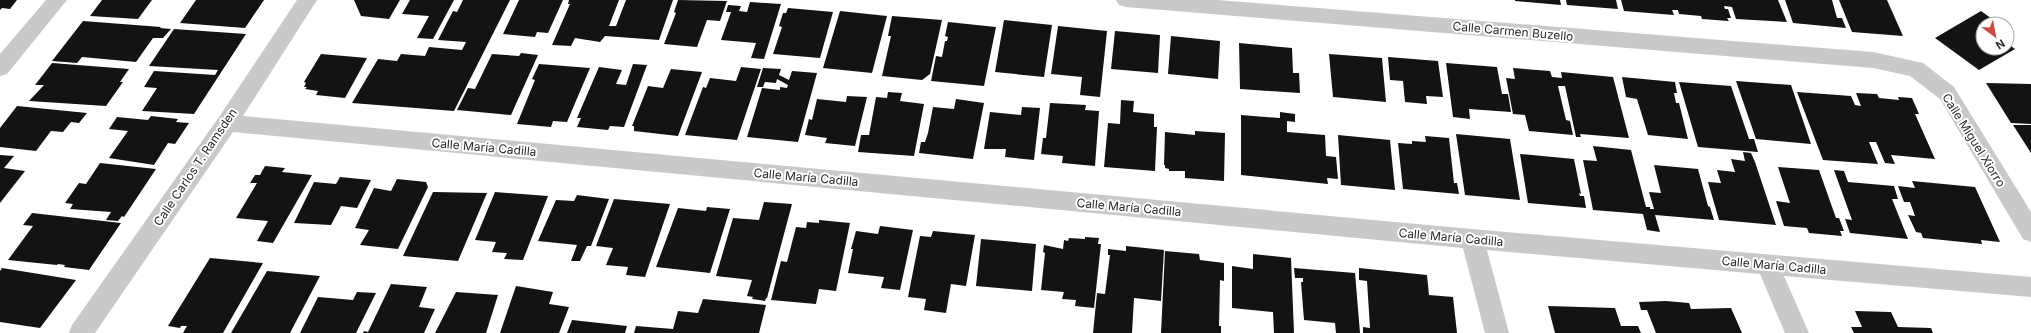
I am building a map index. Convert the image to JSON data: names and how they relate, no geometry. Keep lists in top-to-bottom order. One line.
{"streets":{"street":["Calle Carmen Buzello","Calle Miguel Xiorro","Calle María Cadilla","Calle Carlos T. Ramsden"]},"crossings":[["Calle Carmen Buzello","Calle Miguel Xiorro"],["Calle María Cadilla","Calle Carlos T. Ramsden"]],"north":"bottom right"}
